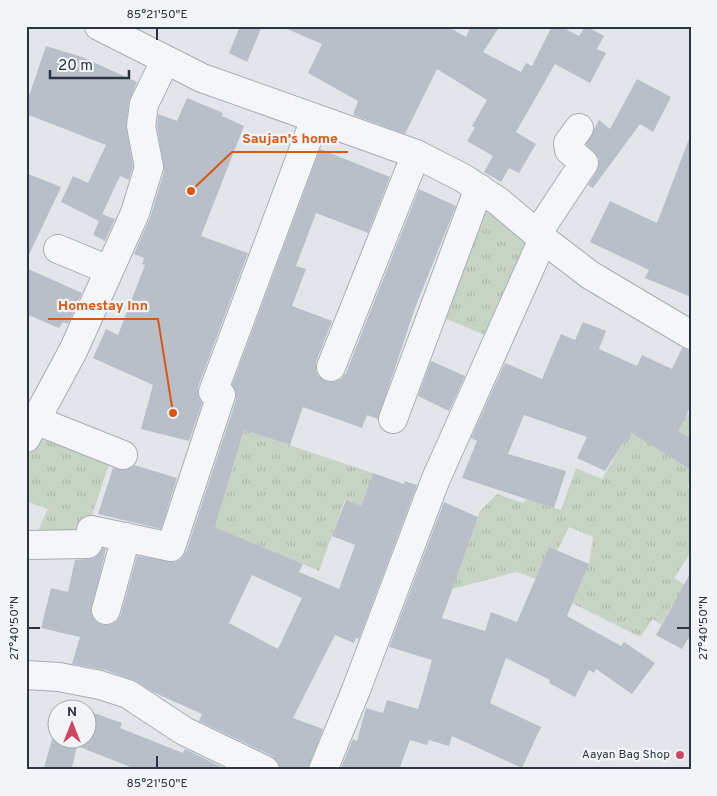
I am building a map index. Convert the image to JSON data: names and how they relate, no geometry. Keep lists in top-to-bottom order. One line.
{"places":["Saujan's home","Homestay Inn","Aayan Bag Shop"],"scale_bar":"20 m","north":"top","coordinates":["85°21'50\"E","27°40'50\"N"]}
